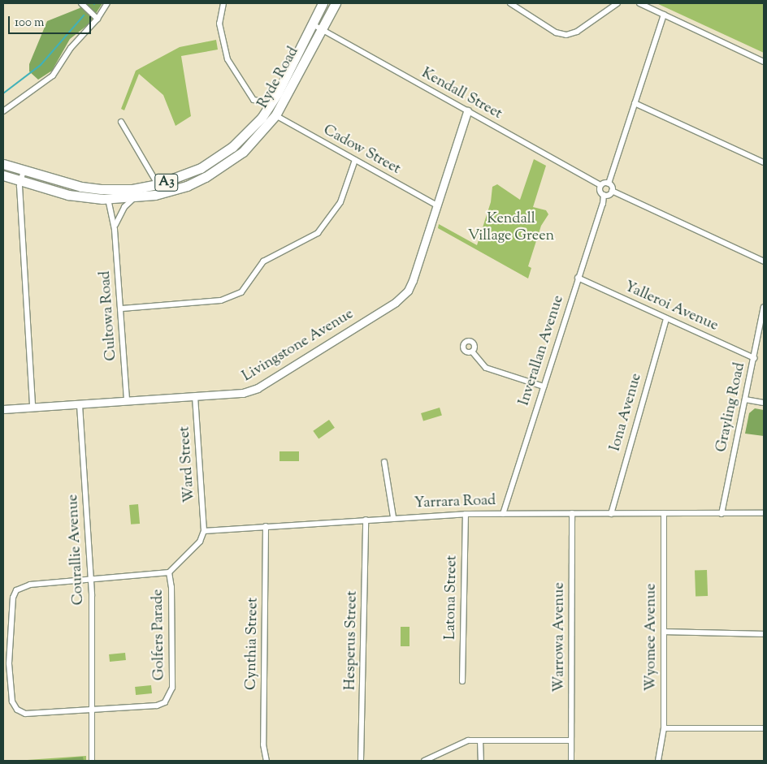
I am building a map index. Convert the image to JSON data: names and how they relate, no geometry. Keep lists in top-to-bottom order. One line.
{"streets":{"highway":["Ryde Road","A3"],"street":["Kendall Street","Cadow Street","Yalleroi Avenue","Cultowa Road","Livingstone Avenue","Inverallan Avenue","Grayling Road","Iona Avenue","Ward Street","Yarrara Road","Courallie Avenue","Latona Street","Golfers Parade","Warrowa Avenue","Wyomee Avenue","Hesperus Street","Cynthia Street"]},"crossings":[["Ryde Road","Kendall Street"],["Ryde Road","Cadow Street"],["Ryde Road","Cultowa Road"],["Kendall Street","Livingstone Avenue"],["Kendall Street","Inverallan Avenue"],["Cadow Street","Livingstone Avenue"],["Yalleroi Avenue","Inverallan Avenue"],["Yalleroi Avenue","Grayling Road"],["Yalleroi Avenue","Iona Avenue"],["Cultowa Road","Livingstone Avenue"],["Livingstone Avenue","Ward Street"],["Livingstone Avenue","Courallie Avenue"],["Inverallan Avenue","Yarrara Road"],["Grayling Road","Yarrara Road"],["Iona Avenue","Yarrara Road"],["Ward Street","Yarrara Road"],["Yarrara Road","Latona Street"],["Yarrara Road","Warrowa Avenue"],["Yarrara Road","Wyomee Avenue"],["Yarrara Road","Hesperus Street"],["Yarrara Road","Cynthia Street"],["Courallie Avenue","Golfers Parade"]],"parks":["Kendall Village Green"],"scale_bar":"100 m"}
